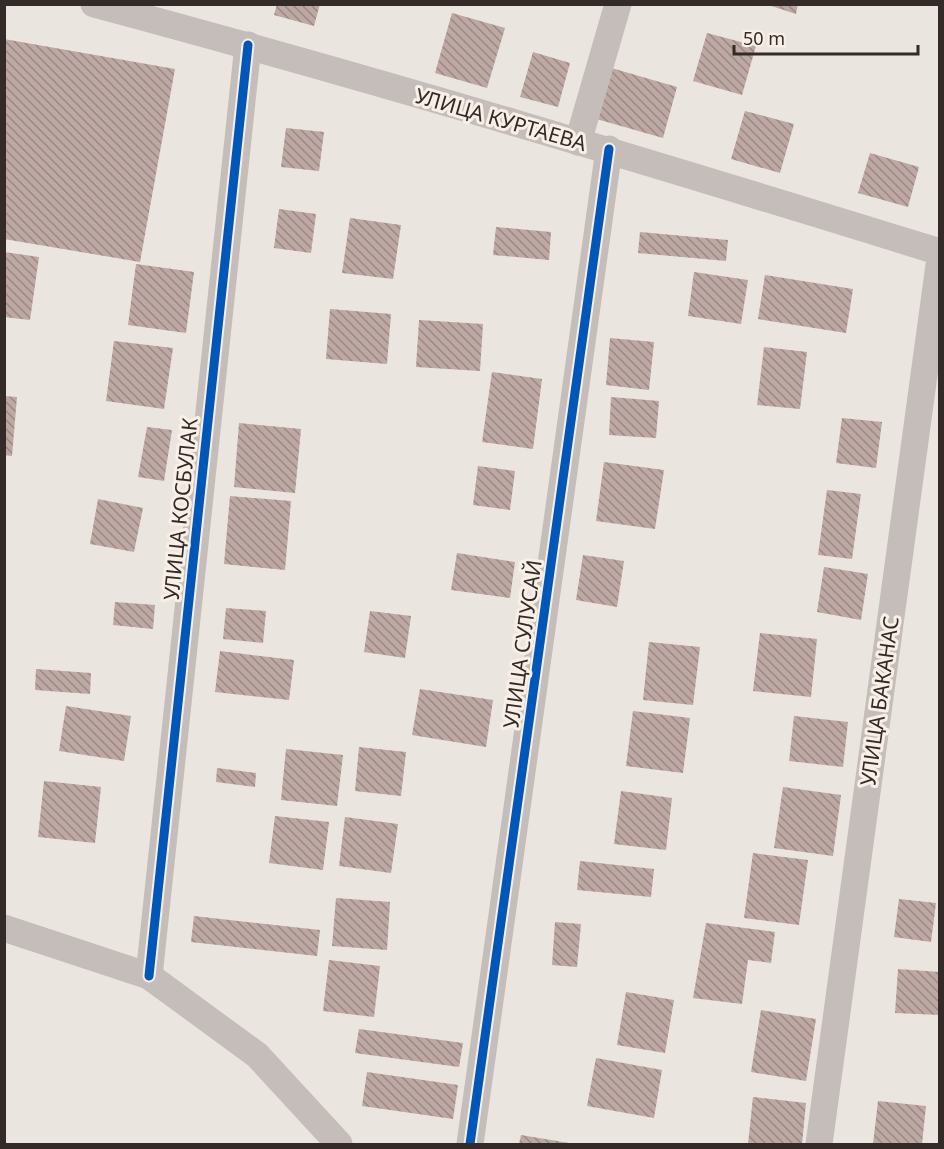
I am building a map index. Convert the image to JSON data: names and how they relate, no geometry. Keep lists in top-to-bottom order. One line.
{"streets":{"street":["УЛИЦА КУРТАЕВА","УЛИЦА КОСБУЛАК","УЛИЦА СУЛУСАЙ","УЛИЦА БАКАНАС"]},"crossings":[["УЛИЦА КУРТАЕВА","УЛИЦА КОСБУЛАК"],["УЛИЦА КУРТАЕВА","УЛИЦА СУЛУСАЙ"]],"scale_bar":"50 m"}
